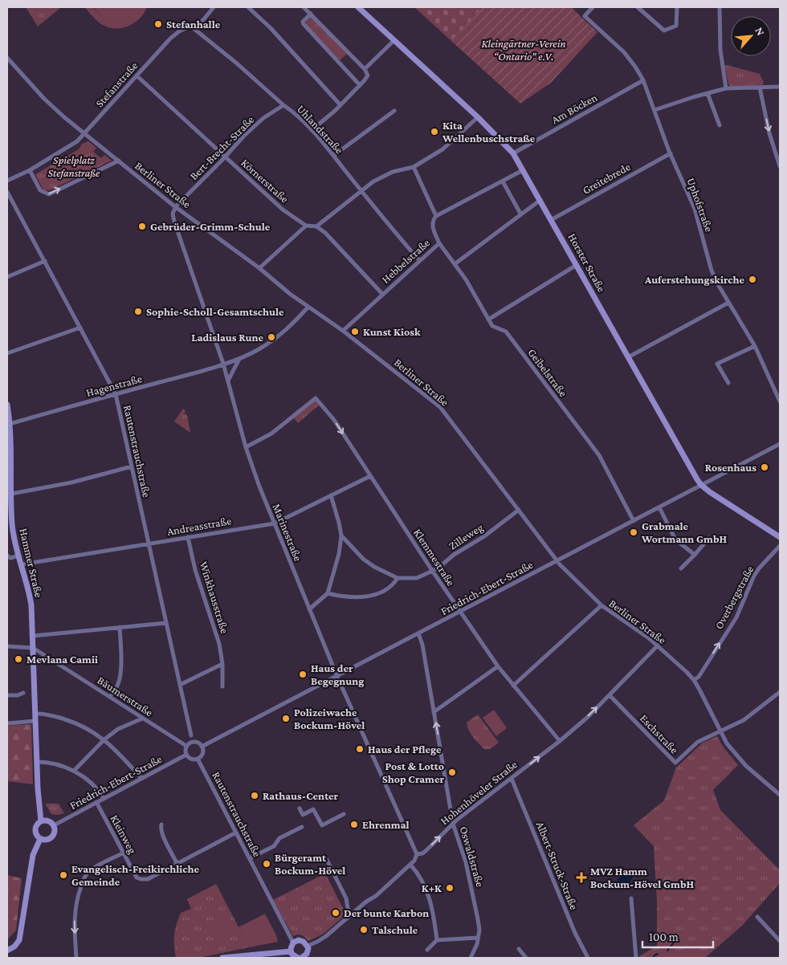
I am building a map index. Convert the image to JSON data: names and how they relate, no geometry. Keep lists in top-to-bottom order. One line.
{"streets":{"street":["Stefanstraße","Am Böcken","Uhlandstraße","Bert-Brecht-Straße","Greitebrede","Körnerstraße","Berliner Straße","Uphofstraße","Hebbelstraße","Horster Straße","Geibelstraße","Hagenstraße","Rautenstrauchstraße","Andreasstraße","Marinestraße","Zilleweg","Klemmestraße","Hammer Straße","Friedrich-Ebert-Straße","Winkhausstraße","Overbergstraße","Bäumerstraße","Eschstraße","Hohenhöveler Straße","Kleinweg","Oswaldstraße","Albert-Struck-Straße"]},"crossings":[["Stefanstraße","Uhlandstraße"],["Stefanstraße","Körnerstraße"],["Stefanstraße","Berliner Straße"],["Am Böcken","Uphofstraße"],["Am Böcken","Horster Straße"],["Uhlandstraße","Bert-Brecht-Straße"],["Uhlandstraße","Hebbelstraße"],["Bert-Brecht-Straße","Körnerstraße"],["Bert-Brecht-Straße","Berliner Straße"],["Bert-Brecht-Straße","Marinestraße"],["Greitebrede","Uphofstraße"],["Greitebrede","Horster Straße"],["Berliner Straße","Hebbelstraße"],["Berliner Straße","Marinestraße"],["Berliner Straße","Zilleweg"],["Berliner Straße","Friedrich-Ebert-Straße"],["Berliner Straße","Overbergstraße"],["Berliner Straße","Eschstraße"],["Berliner Straße","Hohenhöveler Straße"],["Hebbelstraße","Geibelstraße"],["Horster Straße","Friedrich-Ebert-Straße"],["Geibelstraße","Friedrich-Ebert-Straße"],["Hagenstraße","Rautenstrauchstraße"],["Hagenstraße","Marinestraße"],["Hagenstraße","Hammer Straße"],["Rautenstrauchstraße","Andreasstraße"],["Rautenstrauchstraße","Friedrich-Ebert-Straße"],["Rautenstrauchstraße","Bäumerstraße"],["Rautenstrauchstraße","Kleinweg"],["Andreasstraße","Marinestraße"],["Andreasstraße","Klemmestraße"],["Andreasstraße","Hammer Straße"],["Andreasstraße","Winkhausstraße"],["Marinestraße","Klemmestraße"],["Marinestraße","Friedrich-Ebert-Straße"],["Marinestraße","Hohenhöveler Straße"],["Zilleweg","Klemmestraße"],["Klemmestraße","Friedrich-Ebert-Straße"],["Klemmestraße","Hohenhöveler Straße"],["Hammer Straße","Friedrich-Ebert-Straße"],["Hammer Straße","Bäumerstraße"],["Friedrich-Ebert-Straße","Bäumerstraße"],["Friedrich-Ebert-Straße","Kleinweg"],["Friedrich-Ebert-Straße","Oswaldstraße"],["Eschstraße","Hohenhöveler Straße"],["Hohenhöveler Straße","Oswaldstraße"],["Hohenhöveler Straße","Albert-Struck-Straße"]],"one_way":["Overbergstraße","Hohenhöveler Straße"],"parks":["Kleingärtner-Verein “Ontario” e.V.","Spielplatz Stefanstraße"],"places":{"other":["Stefanhalle","Kita Wellenbuschstraße","Gebrüder-Grimm-Schule","Auferstehungskirche","Sophie-Scholl-Gesamtschule","Kunst Kiosk","Ladislaus Rune","Rosenhaus","Grabmale Wortmann GmbH","Mevlana Camii","Haus der Begegnung","Polizeiwache Bockum-Hövel","Haus der Pflege","Post & Lotto Shop Cramer","Rathaus-Center","Ehrenmal","Bürgeramt Bockum-Hövel","Evangelisch-Freikirchliche Gemeinde","K+K","Der bunte Karbon","Talschule"],"health":["MVZ Hamm Bockum-Hövel GmbH"]},"scale_bar":"100 m","north":"top right"}
